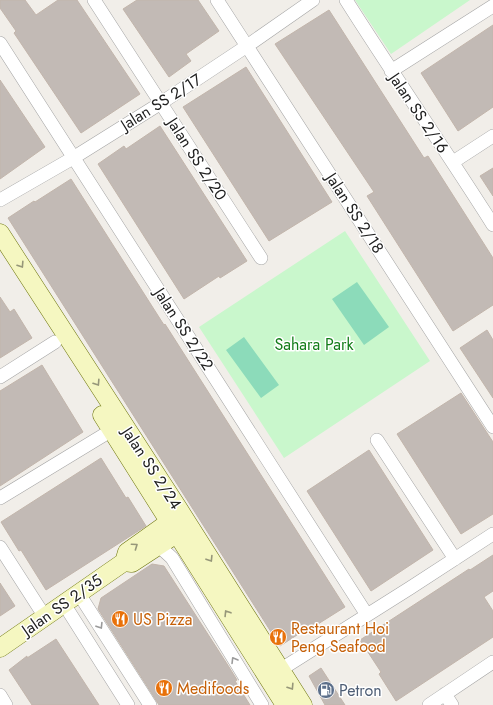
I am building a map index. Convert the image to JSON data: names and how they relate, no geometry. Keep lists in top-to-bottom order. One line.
{"streets":{"main road":["Jalan SS 2/24","Jalan SS 2/35"],"street":["Jalan SS 2/17","Jalan SS 2/16","Jalan SS 2/20","Jalan SS 2/18","Jalan SS 2/22"]},"crossings":[["Jalan SS 2/17","Jalan SS 2/20"],["Jalan SS 2/17","Jalan SS 2/18"],["Jalan SS 2/17","Jalan SS 2/22"],["Jalan SS 2/24","Jalan SS 2/35"]],"parks":["Sahara Park"],"places":{"restaurant":["US Pizza","Restaurant Hoi Peng Seafood","Medifoods"],"fuel station":["Petron"]}}
